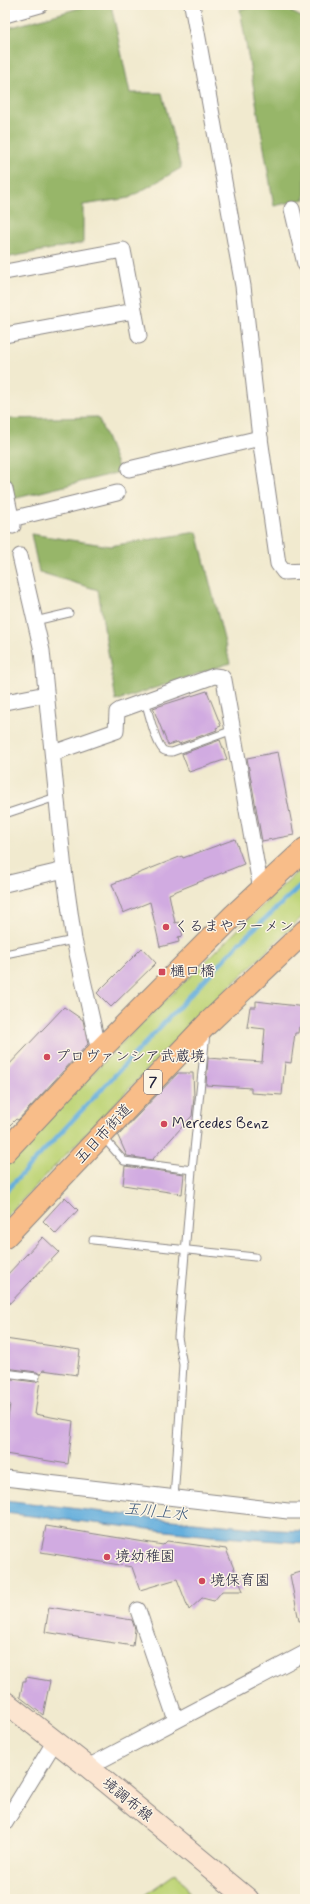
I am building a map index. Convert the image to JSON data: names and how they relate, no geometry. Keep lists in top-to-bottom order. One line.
{"streets":{"main road":["7","五日市街道","境調布線"]},"water":["玉川上水"],"places":{"other":["くるまやラーメン","プロヴァンシア武蔵境","Mercedes Benz","境幼稚園","境保育園"],"transit":["樋口橋"]}}
